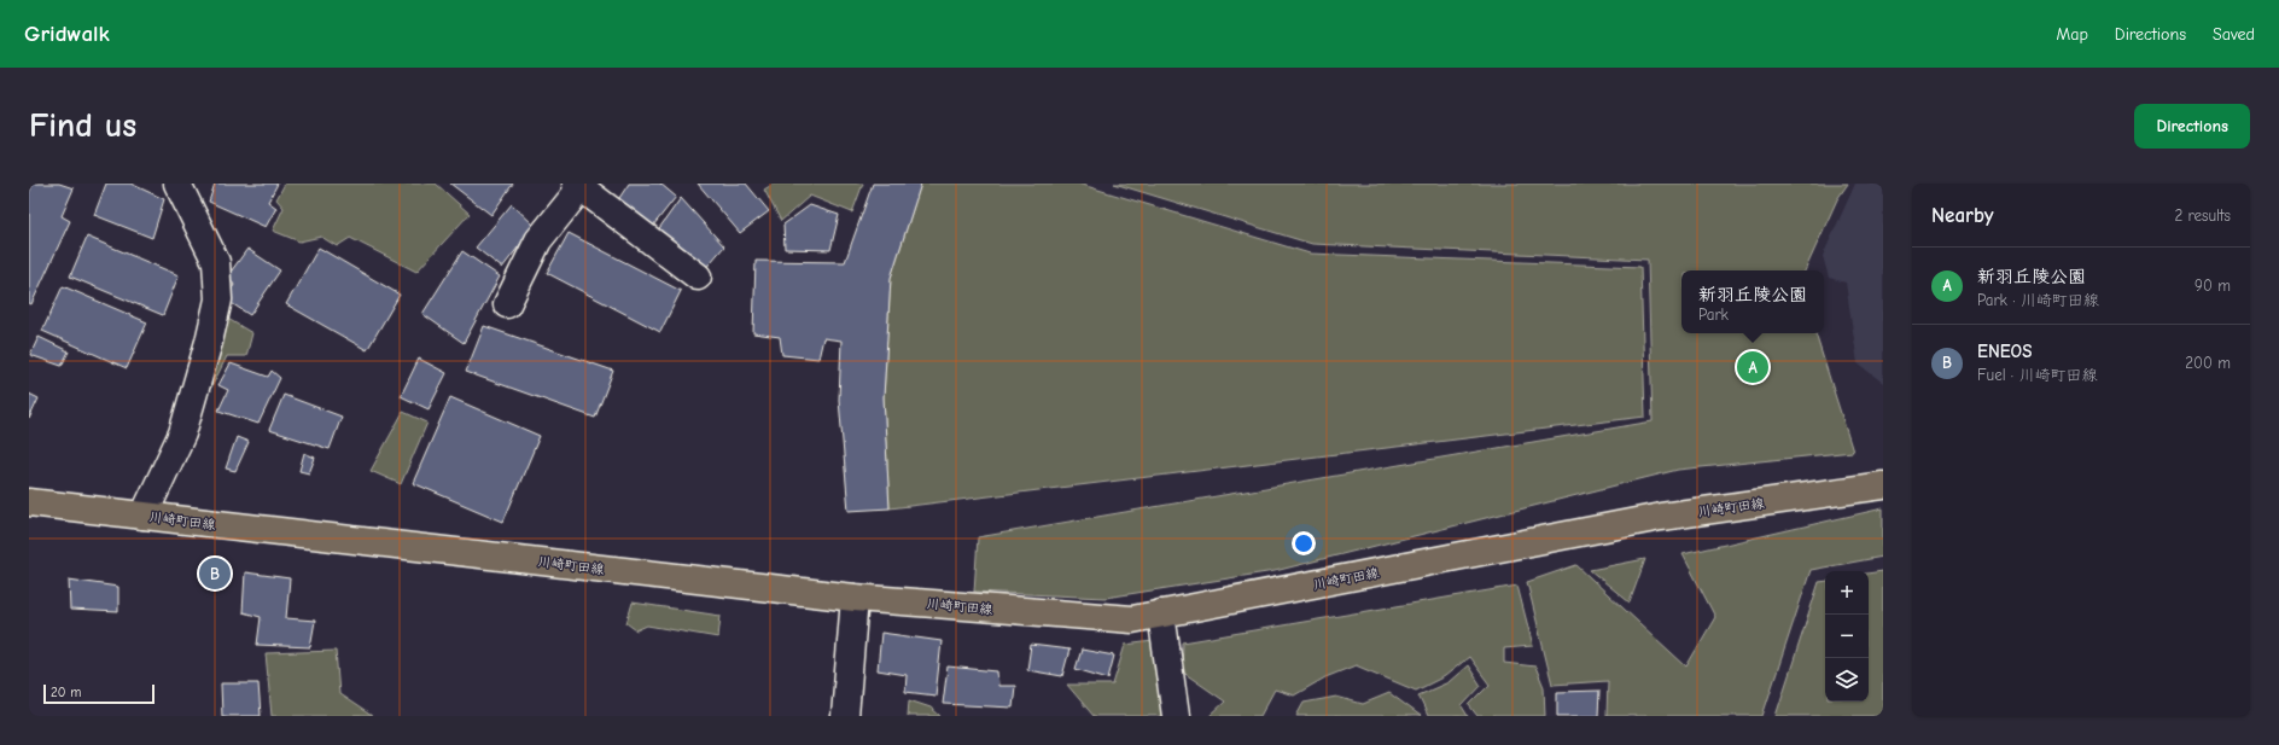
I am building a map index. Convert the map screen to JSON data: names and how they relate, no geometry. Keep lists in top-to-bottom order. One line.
{"streets":{"main road":["川崎町田線"]},"scale_bar":"20 m","page":{"header":"Gridwalk","nav":["Map","Directions","Saved"],"buttons":"Directions","title":"Find us","heading":["Nearby","2 results"],"list":[{"mark":"A","name":"新羽丘陵公園","note":"Park · 川崎町田線","value":"90 m"},{"mark":"B","name":"ENEOS","note":"Fuel · 川崎町田線","value":"200 m"}],"popup":["新羽丘陵公園","Park"],"pins":["A","B"],"map_buttons":["+","−"],"scale":"20 m"}}
